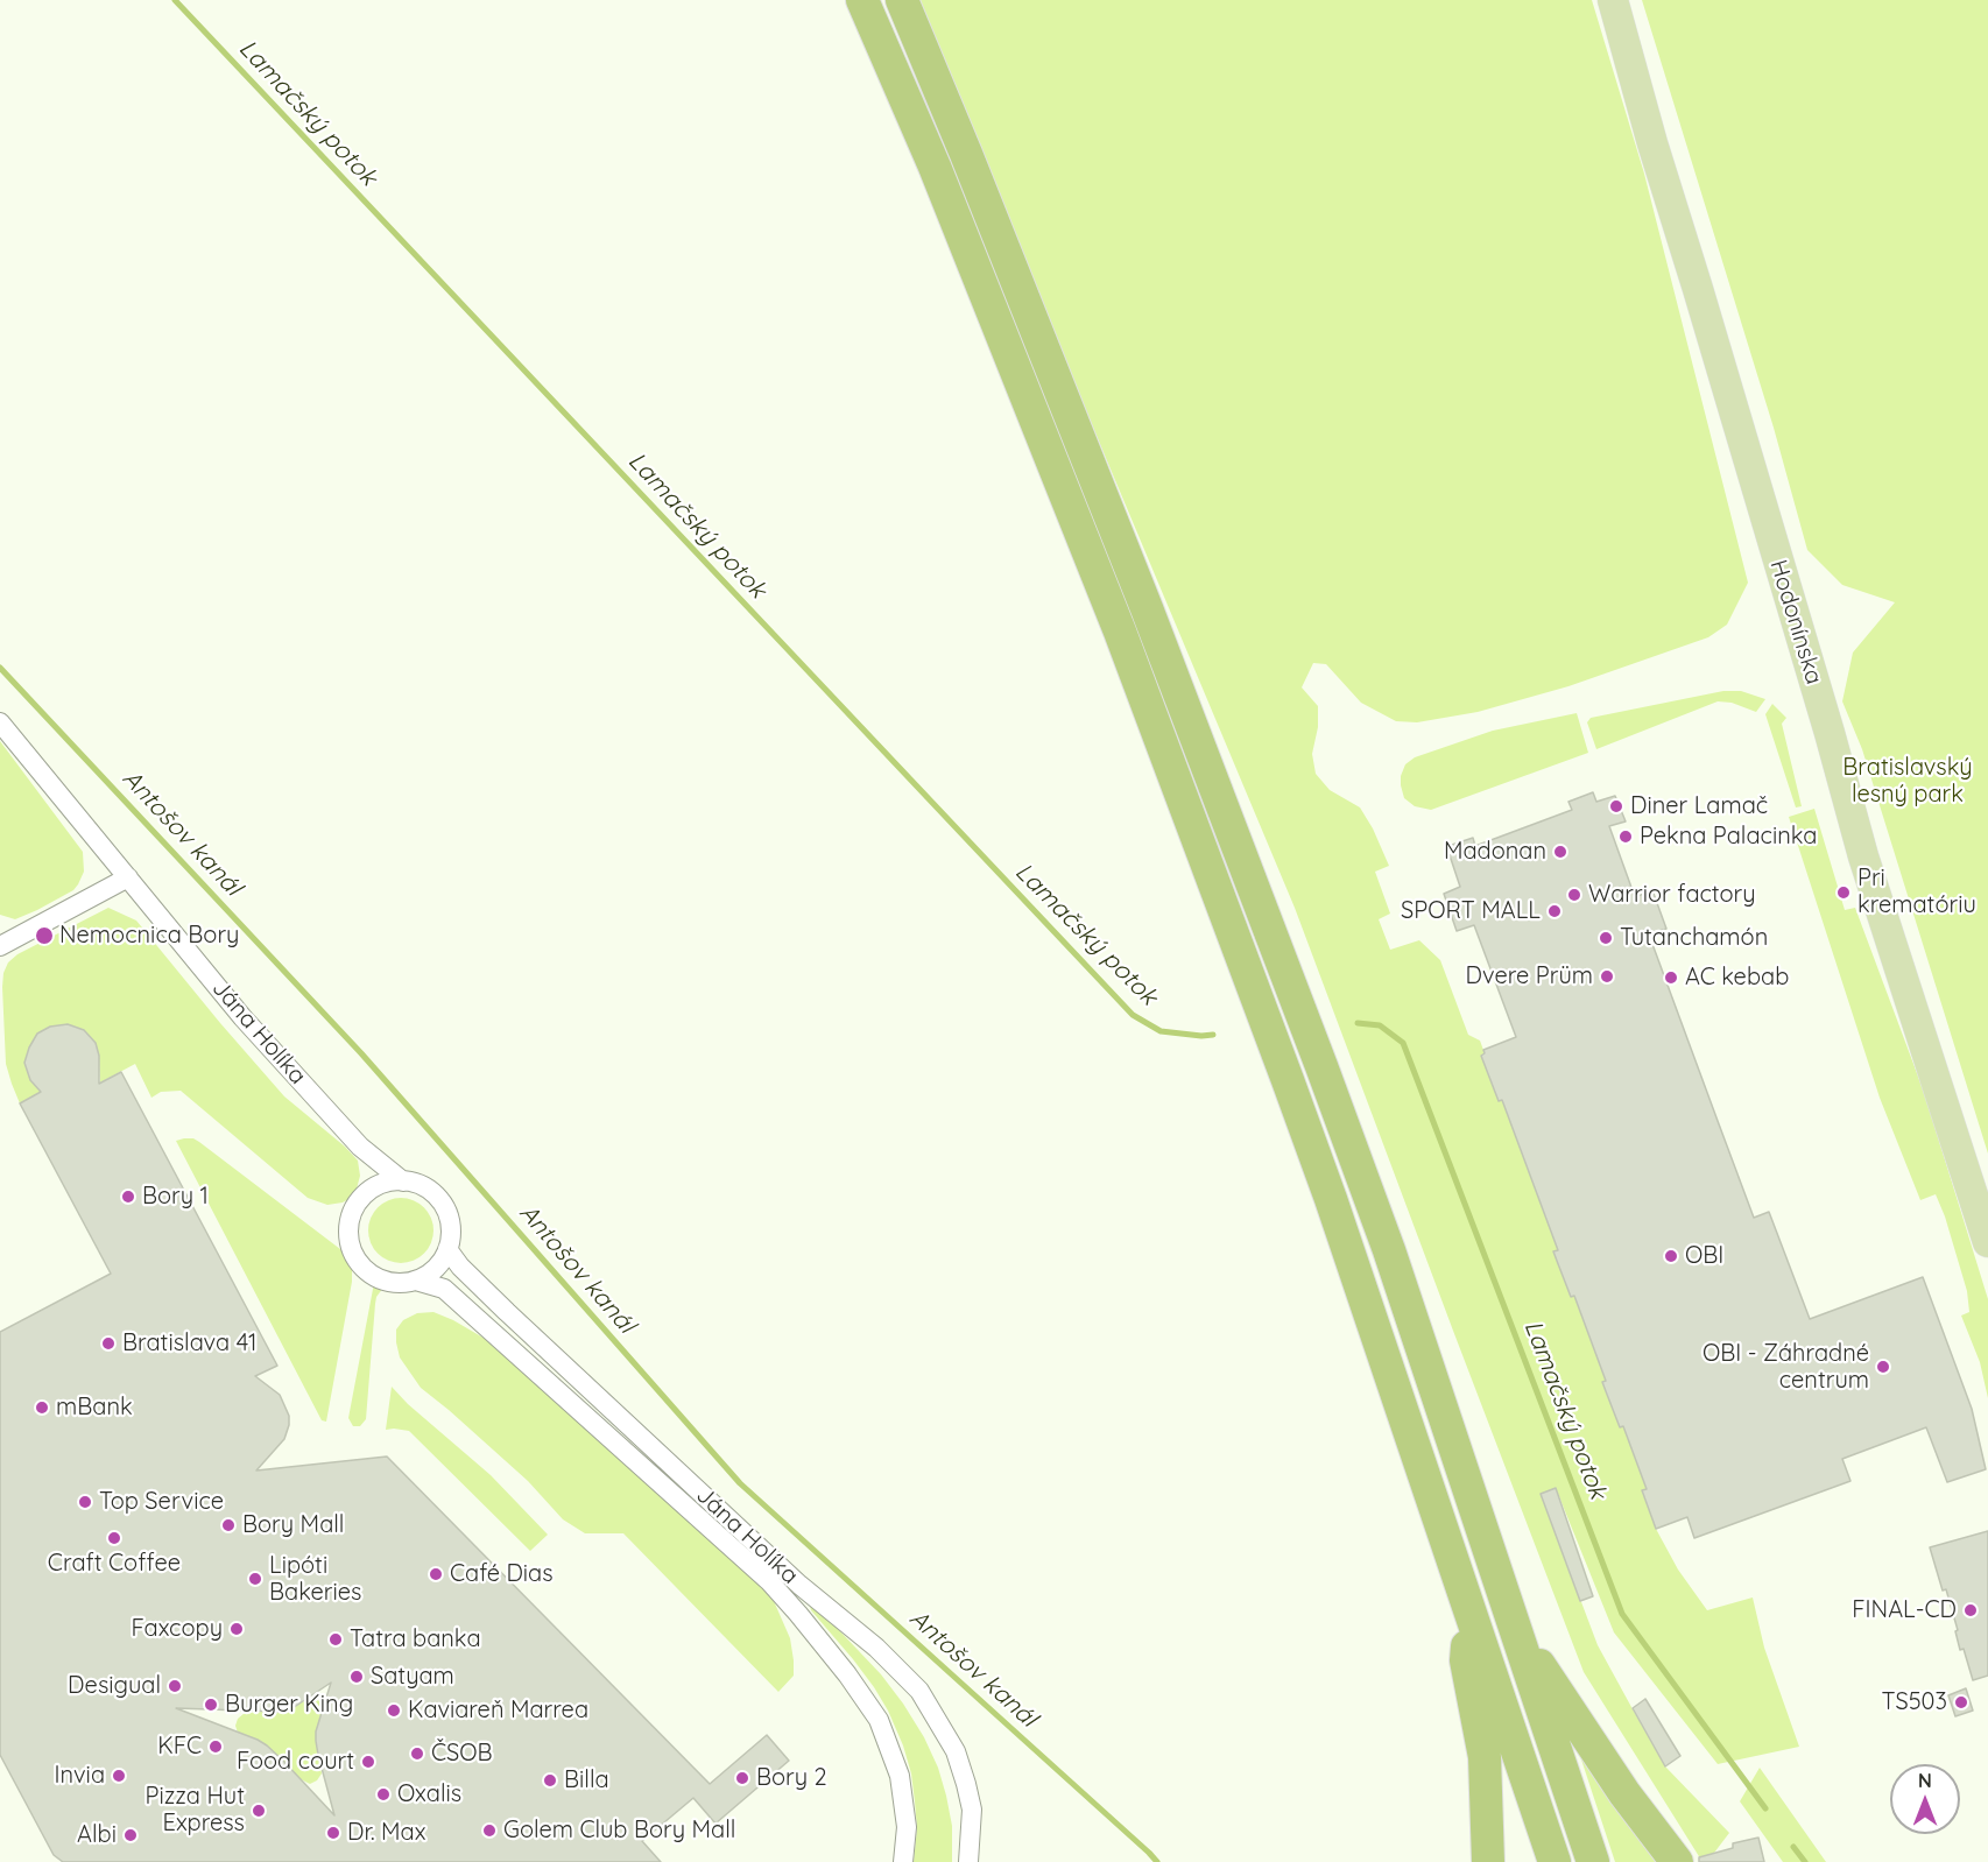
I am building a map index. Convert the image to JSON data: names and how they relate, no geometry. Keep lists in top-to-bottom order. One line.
{"streets":{"main road":["Hodonínska"],"street":["Jána Holíka"]},"water":["Lamačský potok","Antošov kanál"],"parks":["Bratislavský lesný park"],"places":["Diner Lamač","Pekna Palacinka","Madonan","Pri krematóriu","Warrior factory","SPORT MALL","Nemocnica Bory","Tutanchamón","Dvere Prüm","AC kebab","Bory 1","OBI","Bratislava 41","OBI - Záhradné centrum","mBank","Top Service","Bory Mall","Craft Coffee","Café Dias","Lipóti Bakeries","FINAL-CD","Faxcopy","Tatra banka","Satyam","Desigual","TS503","Burger King","Kaviareň Marrea","KFC","ČSOB","Food court","Invia","Bory 2","Billa","Oxalis","Pizza Hut Express","Golem Club Bory Mall","Dr. Max","Albi"],"north":"top"}
